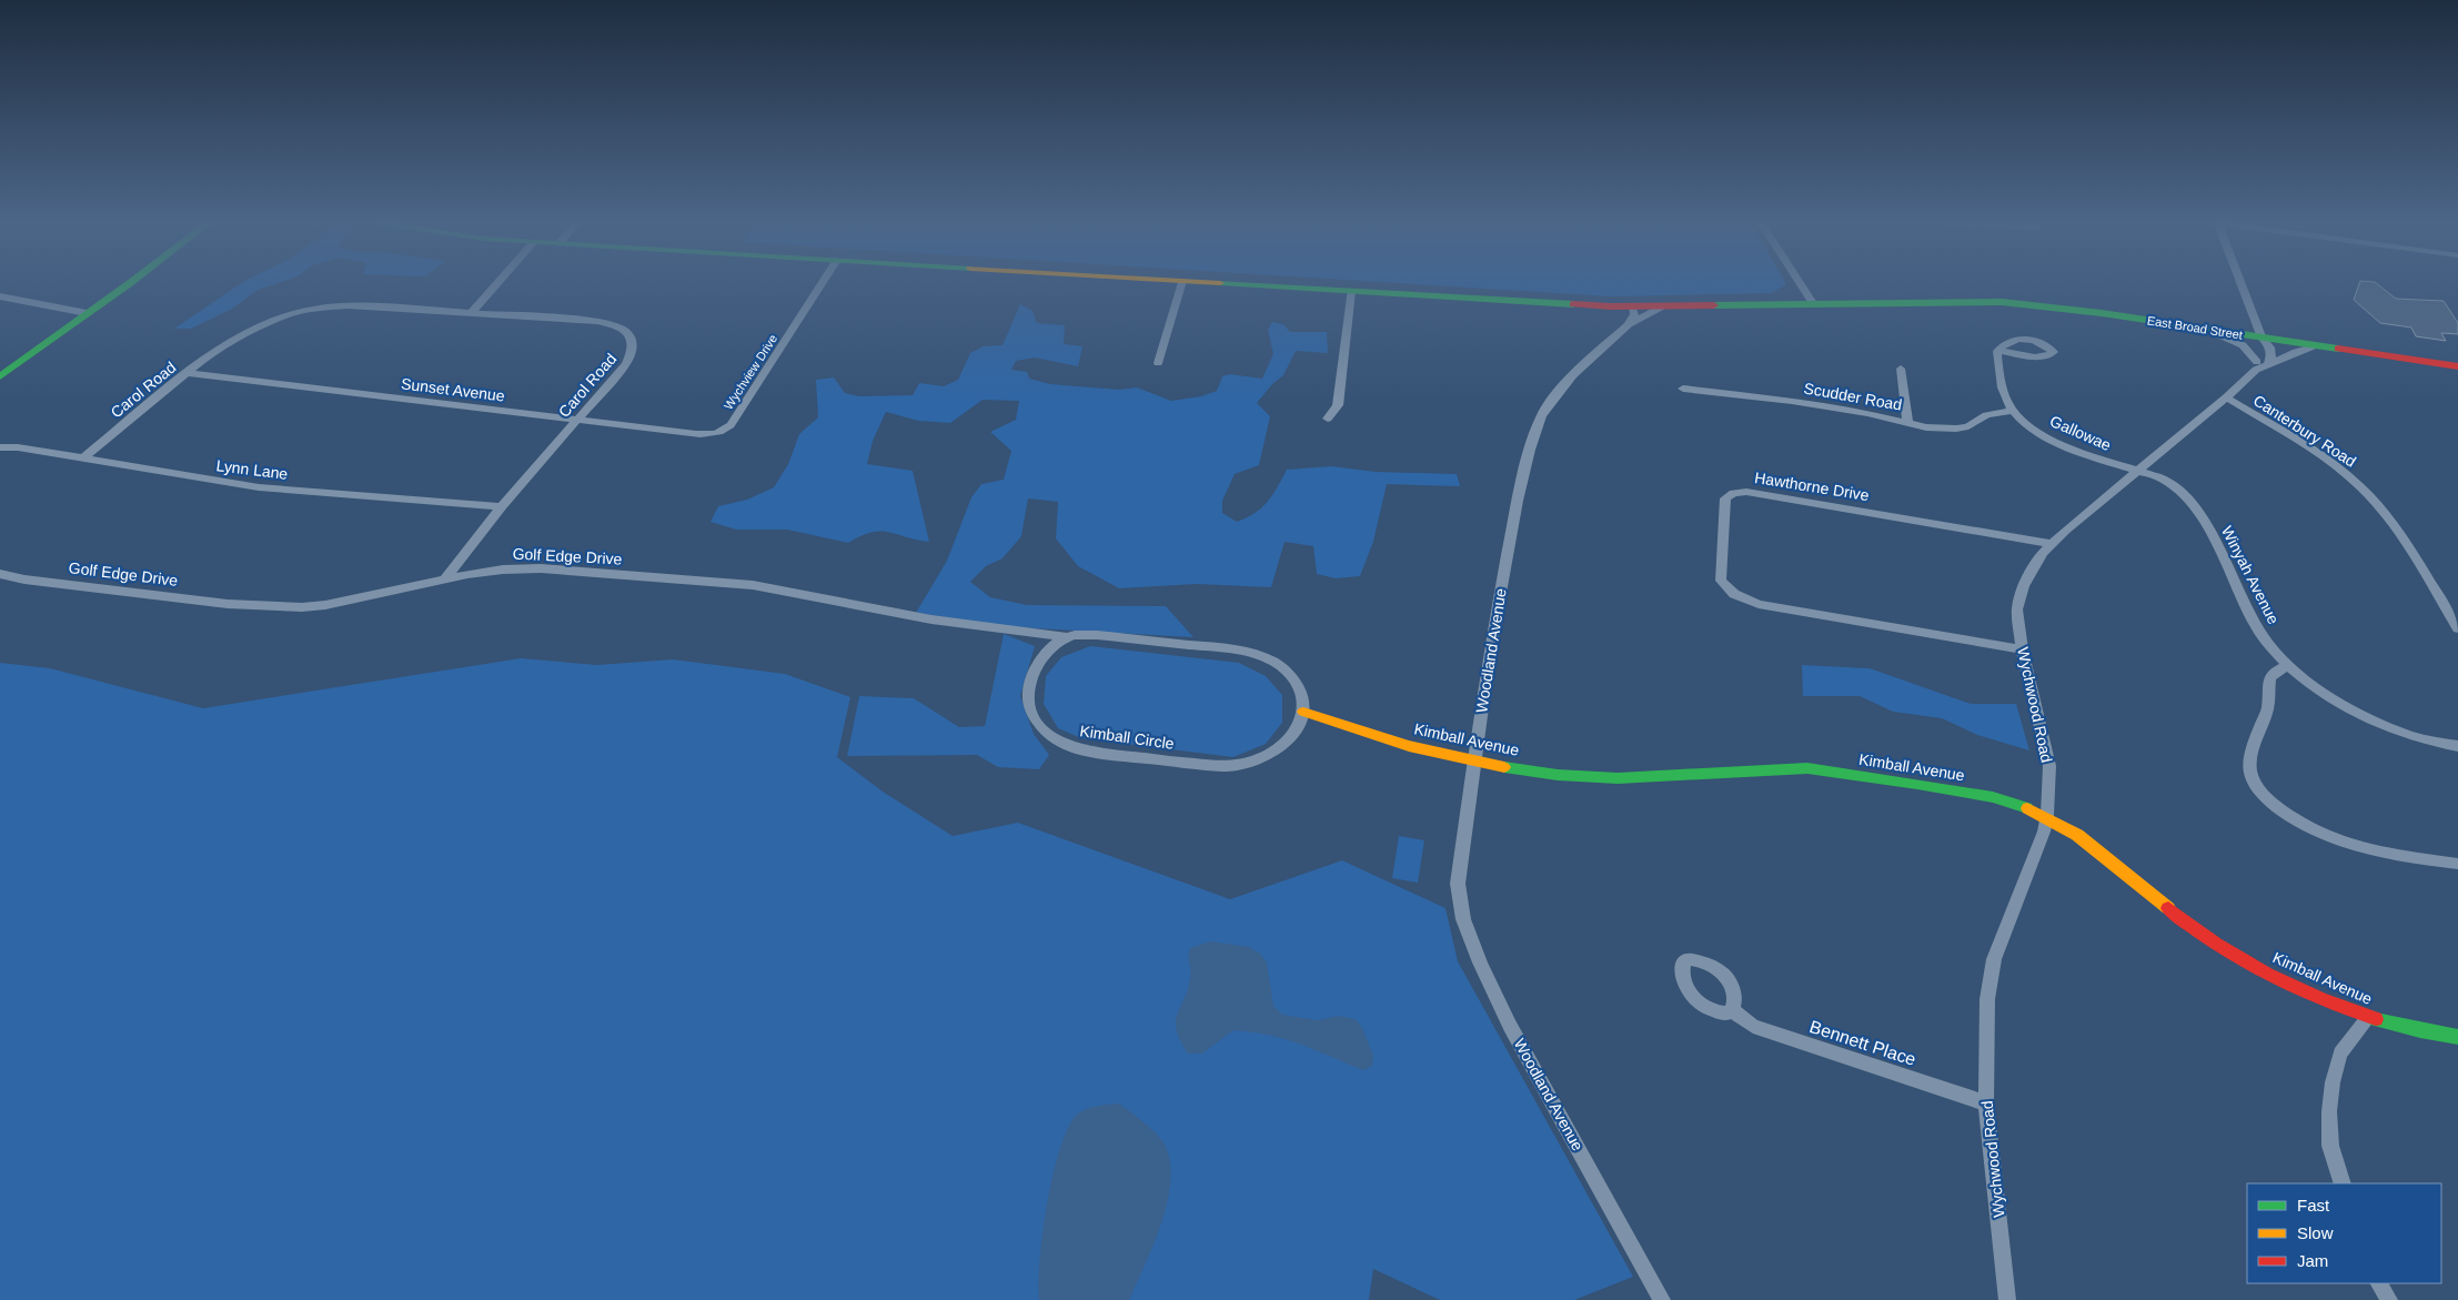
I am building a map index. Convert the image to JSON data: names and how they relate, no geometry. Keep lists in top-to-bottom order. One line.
{"streets":{"street":["East Broad Street","Wychview Drive","Carol Road","Sunset Avenue","Scudder Road","Canterbury Road","Gallowae","Lynn Lane","Hawthorne Drive","Golf Edge Drive","Winyah Avenue","Woodland Avenue","Wychwood Road","Kimball Circle","Kimball Avenue","Bennett Place"]},"crossings":[["East Broad Street","Woodland Avenue"],["East Broad Street","Wychwood Road"],["Wychview Drive","Sunset Avenue"],["Carol Road","Sunset Avenue"],["Carol Road","Lynn Lane"],["Carol Road","Golf Edge Drive"],["Scudder Road","Gallowae"],["Canterbury Road","Wychwood Road"],["Gallowae","Winyah Avenue"],["Gallowae","Wychwood Road"],["Hawthorne Drive","Wychwood Road"],["Golf Edge Drive","Kimball Circle"],["Winyah Avenue","Wychwood Road"],["Woodland Avenue","Kimball Avenue"],["Wychwood Road","Kimball Avenue"],["Wychwood Road","Bennett Place"],["Kimball Circle","Kimball Avenue"]],"legend":["Fast","Slow","Jam"]}
